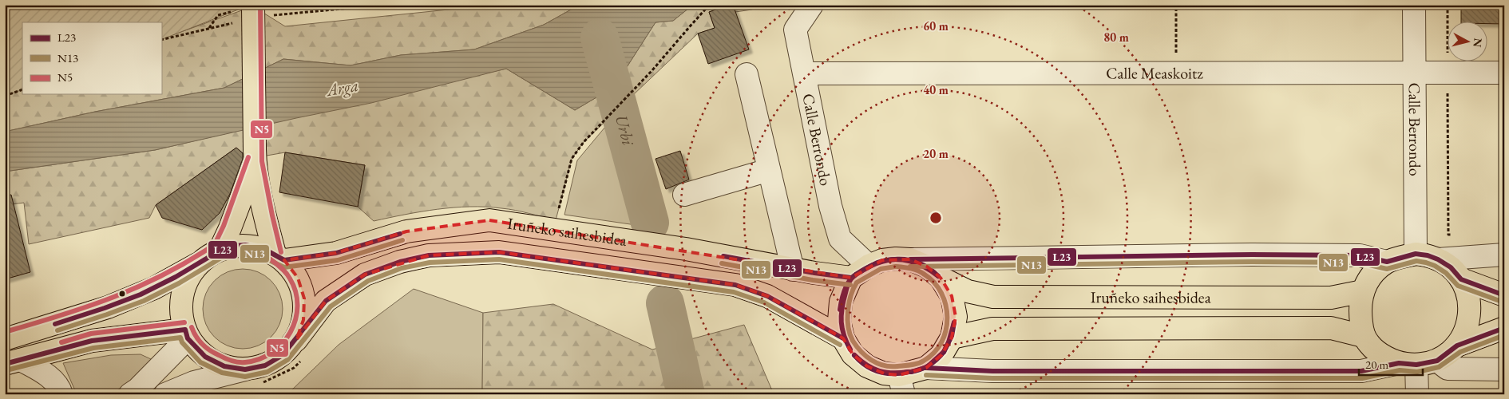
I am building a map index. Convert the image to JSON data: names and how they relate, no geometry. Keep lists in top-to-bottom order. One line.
{"streets":{"main road":["Iruñeko saihesbidea"],"street":["Calle Measkoitz","Calle Berrondo"]},"crossings":[["Calle Measkoitz","Calle Berrondo"],["Calle Berrondo","Iruñeko saihesbidea"]],"water":["Arga","Urbi"],"lines":["transit line N5","transit line L23","transit line N13"],"legend":["L23","N13","N5"],"scale_bar":"20 m","north":"right","rings":["60 m","80 m","40 m","20 m"]}
